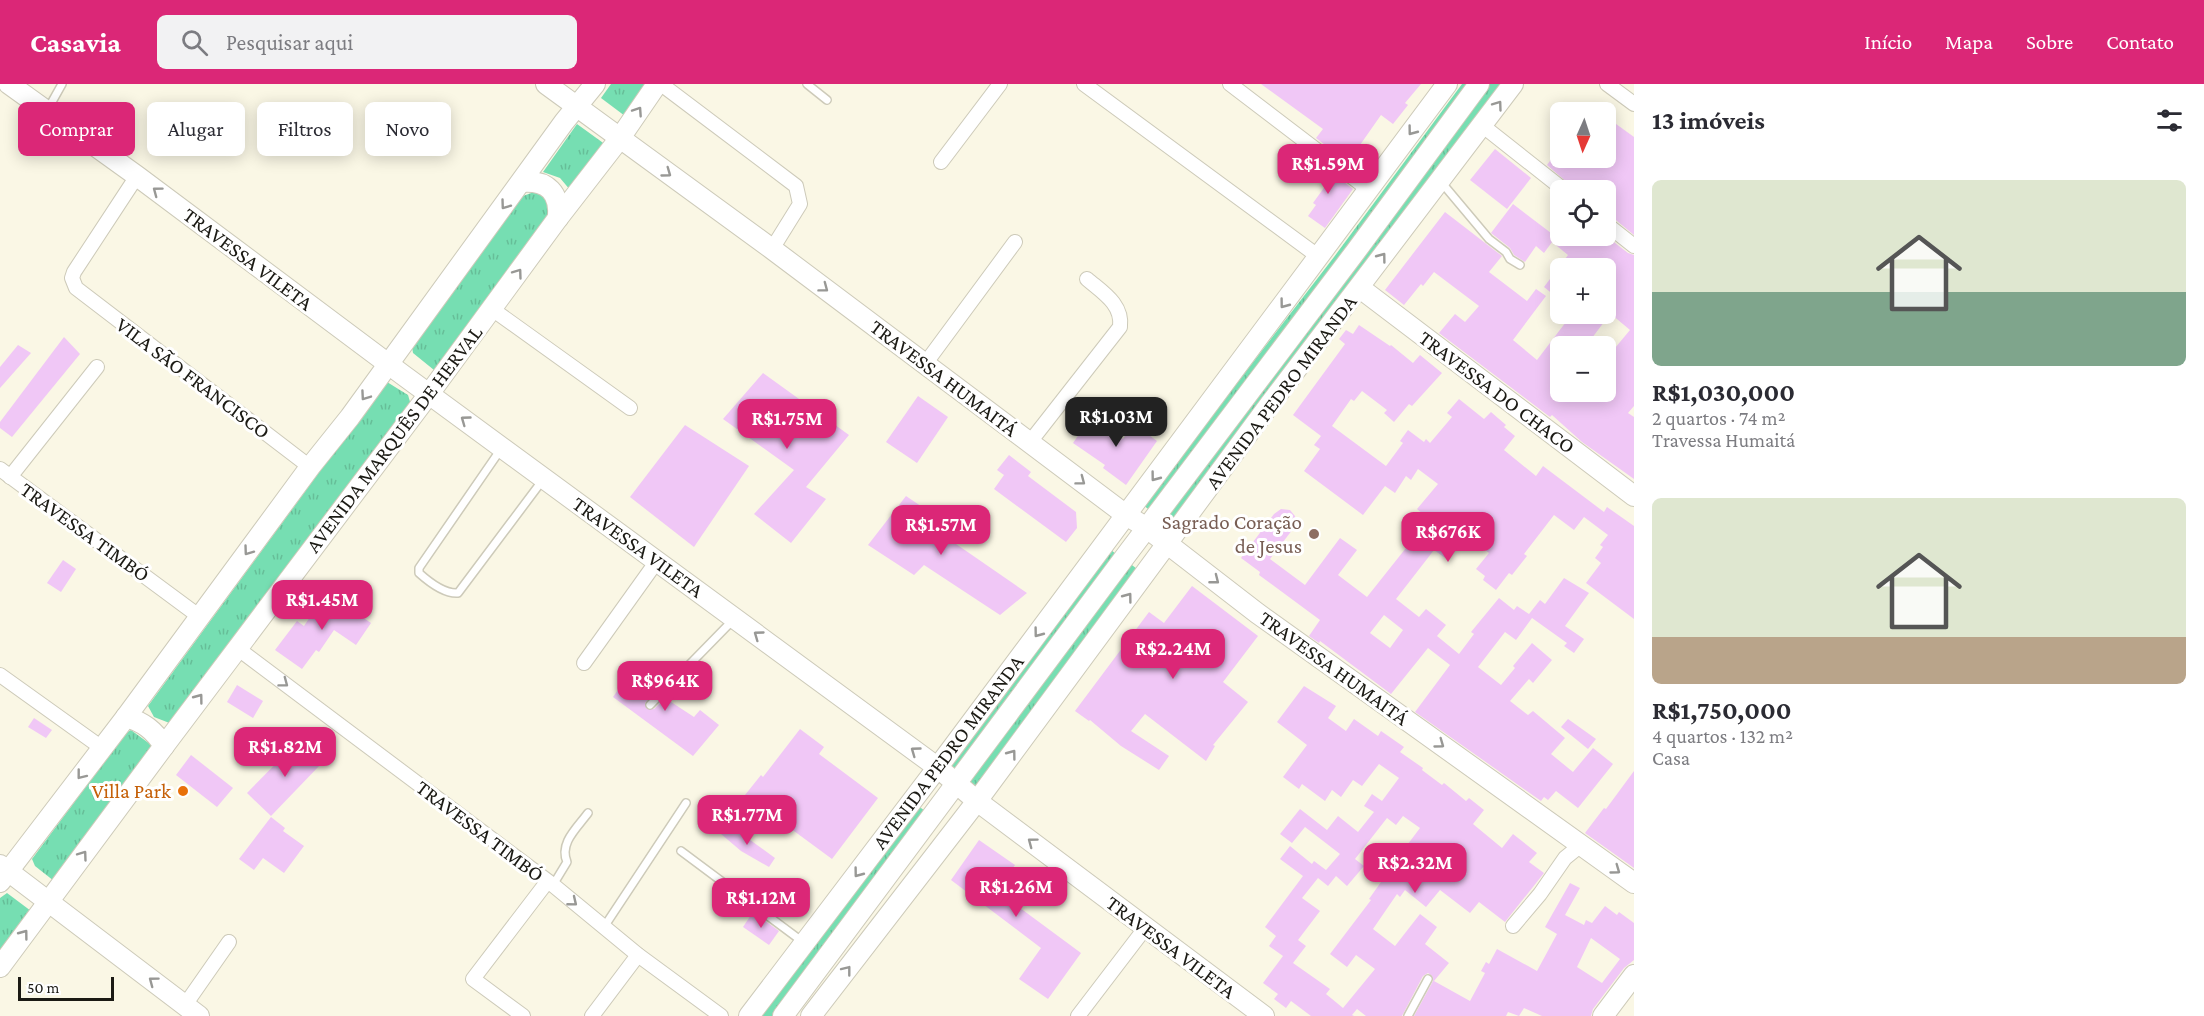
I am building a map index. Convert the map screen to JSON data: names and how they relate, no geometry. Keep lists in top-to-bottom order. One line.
{"streets":{"main road":["TRAVESSA VILETA","TRAVESSA HUMAITÁ","AVENIDA PEDRO MIRANDA","TRAVESSA DO CHACO","AVENIDA MARQUÊS DE HERVAL"],"street":["VILA SÃO FRANCISCO","TRAVESSA TIMBÓ"]},"crossings":[["TRAVESSA VILETA","VILA SÃO FRANCISCO"],["TRAVESSA VILETA","AVENIDA PEDRO MIRANDA"],["TRAVESSA VILETA","AVENIDA MARQUÊS DE HERVAL"],["TRAVESSA HUMAITÁ","AVENIDA PEDRO MIRANDA"],["TRAVESSA HUMAITÁ","AVENIDA MARQUÊS DE HERVAL"],["AVENIDA PEDRO MIRANDA","TRAVESSA DO CHACO"],["AVENIDA MARQUÊS DE HERVAL","TRAVESSA TIMBÓ"]],"one_way":["TRAVESSA VILETA","TRAVESSA HUMAITÁ","TRAVESSA TIMBÓ"],"places":["Sagrado Coração de Jesus","Villa Park"],"scale_bar":"50 m","north":"bottom","page":{"header":"Casavia","search":"Pesquisar aqui","nav":["Início","Mapa","Sobre","Contato"],"heading":"13 imóveis","map_buttons":["+","−"],"chip":["Comprar","Alugar","Filtros","Novo"],"price":["R$1.59M","R$1.03M","R$1.75M","R$1.57M","R$676K","R$1.45M","R$2.24M","R$964K","R$1.82M","R$1.77M","R$2.32M","R$1.26M","R$1.12M"],"list":[{"name":"R$1,030,000","note":"2 quartos · 74 m² · Travessa Humaitá"},{"name":"R$1,750,000","note":"4 quartos · 132 m² · Casa"}],"scale":"50 m"}}
